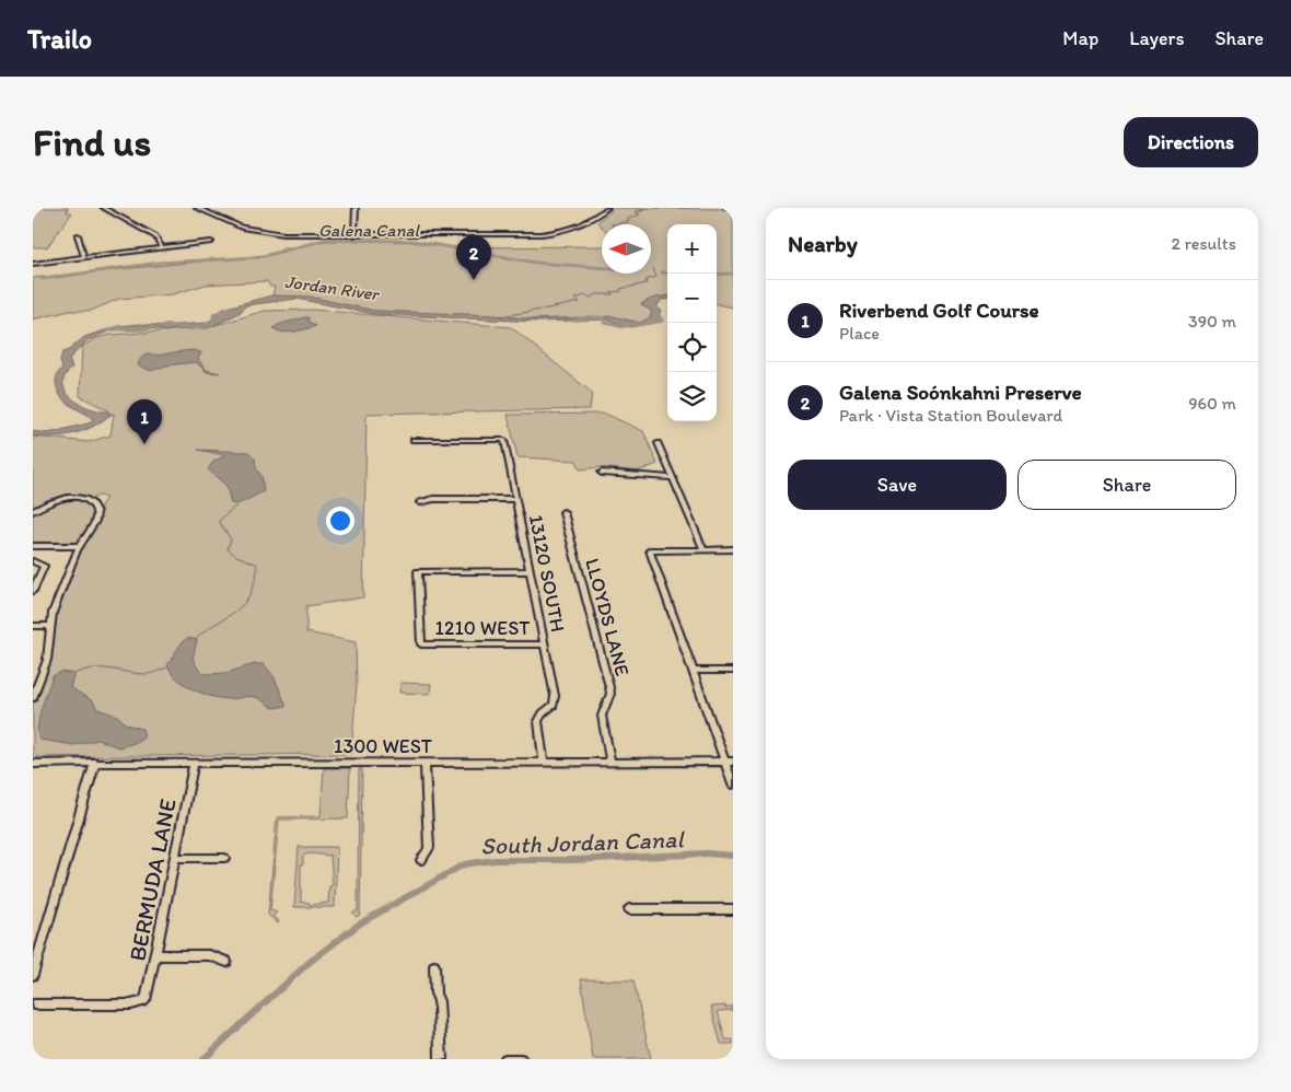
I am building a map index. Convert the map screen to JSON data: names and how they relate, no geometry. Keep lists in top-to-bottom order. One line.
{"streets":{"street":["13120 SOUTH","LLOYDS LANE","1210 WEST","1300 WEST","BERMUDA LANE"]},"crossings":[["13120 SOUTH","1210 WEST"],["13120 SOUTH","1300 WEST"],["LLOYDS LANE","1300 WEST"],["1300 WEST","BERMUDA LANE"]],"water":["Galena Canal","Jordan River","South Jordan Canal"],"north":"left","page":{"header":"Trailo","nav":["Map","Layers","Share"],"buttons":["Directions",["Save","Share"]],"title":"Find us","heading":["Nearby","2 results"],"map_buttons":["+","−"],"pins":["2","1"],"list":[{"mark":"1","name":"Riverbend Golf Course","note":"Place","value":"390 m"},{"mark":"2","name":"Galena Soónkahni Preserve","note":"Park · Vista Station Boulevard","value":"960 m"}]}}
